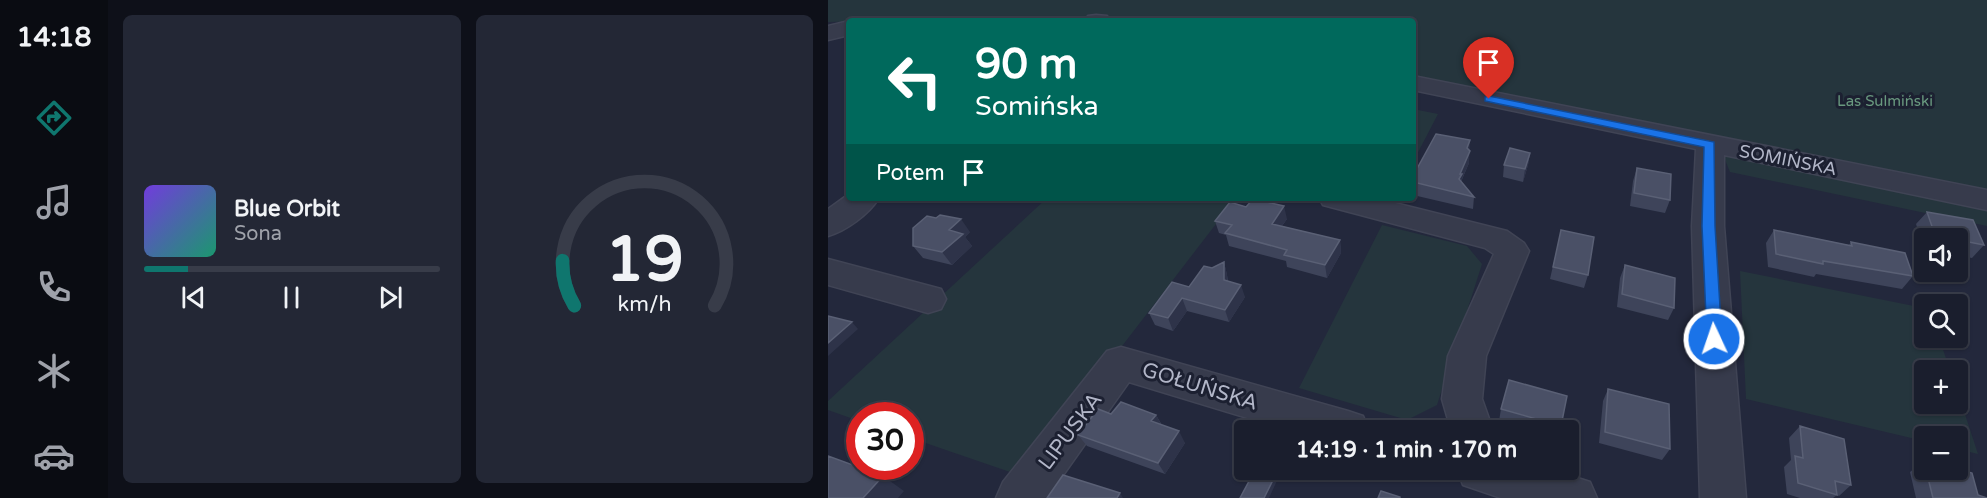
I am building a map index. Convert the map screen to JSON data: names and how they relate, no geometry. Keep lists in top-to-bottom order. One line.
{"streets":{"street":["SOMIŃSKA","GOŁUŃSKA","LIPUSKA"]},"crossings":[["GOŁUŃSKA","LIPUSKA"]],"parks":["Las Sulmiński"],"page":{"tabs":"14:18","turn":["90 m","Somińska"],"then":"Potem","song":["Blue Orbit","Sona"],"map_buttons":["+","−"],"limit":"30","trip":"14:19 · 1 min · 170 m","gauge":["19","km/h"]}}
